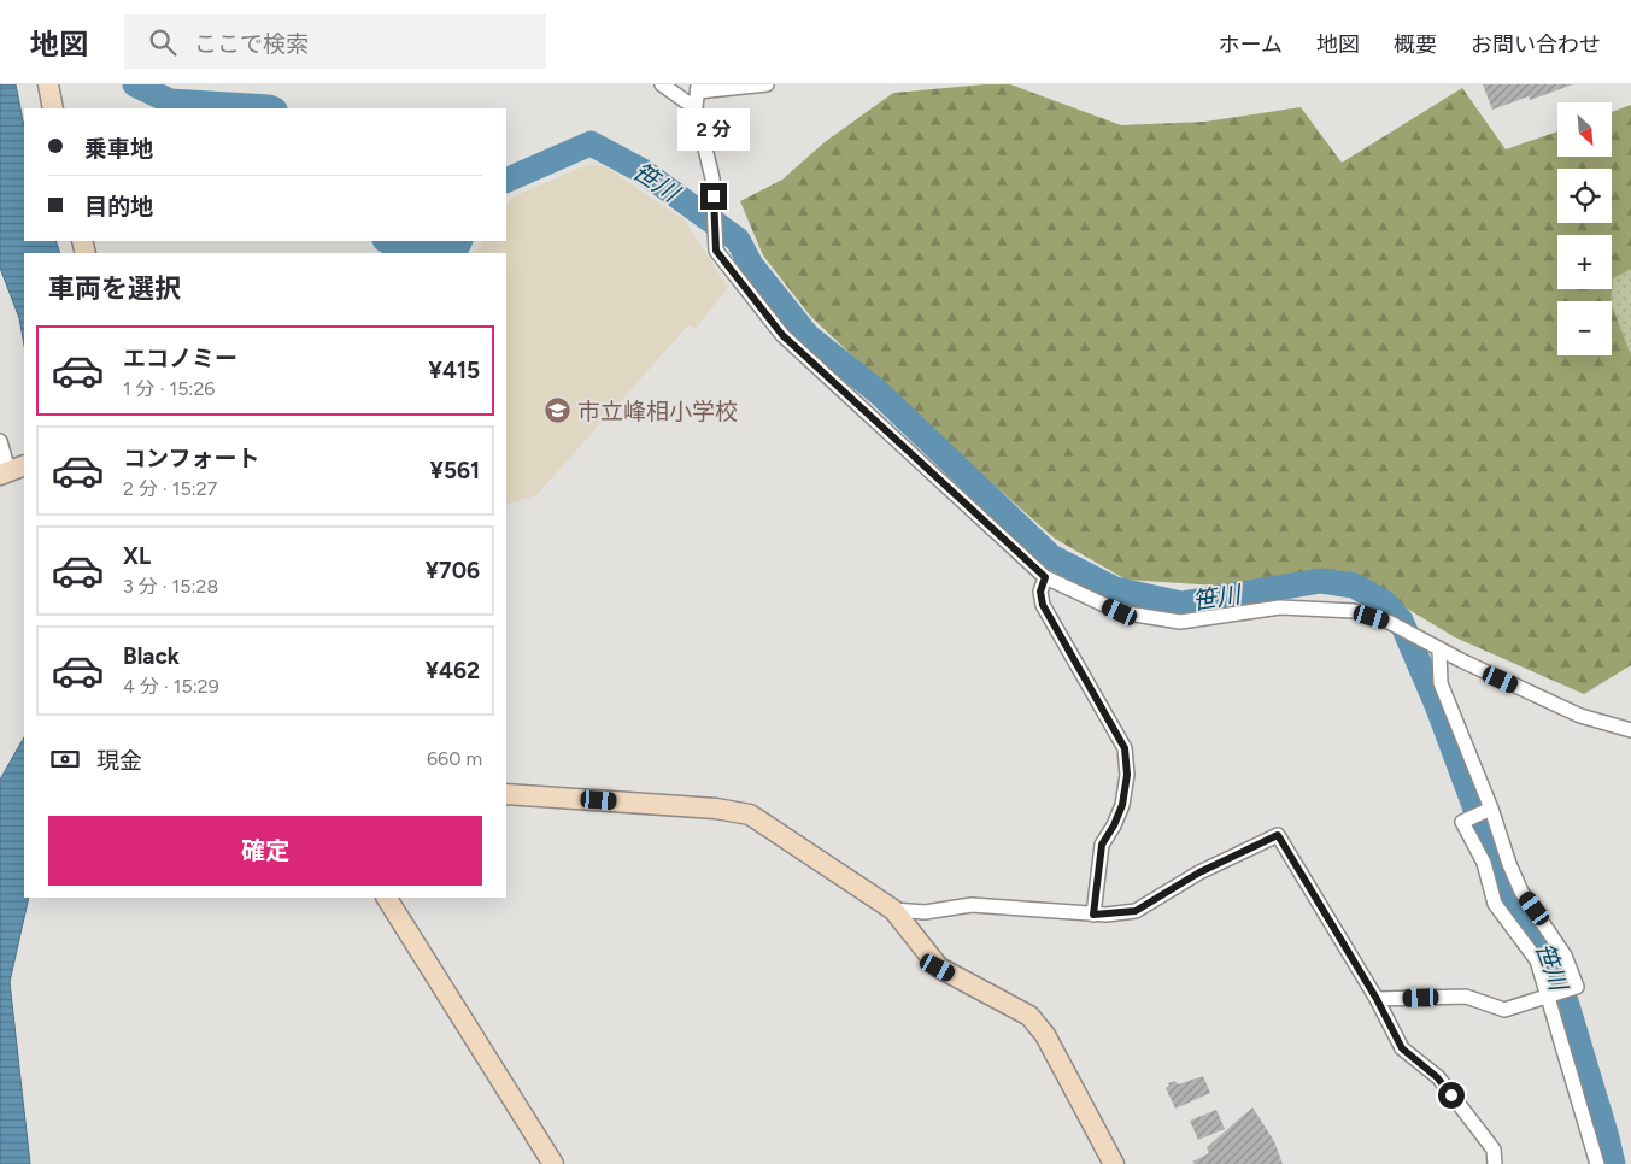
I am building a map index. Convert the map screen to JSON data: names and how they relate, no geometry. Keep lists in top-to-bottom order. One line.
{"water":["笹川"],"places":{"school or university":["市立峰相小学校"]},"north":"bottom right","page":{"header":"地図","search":"ここで検索","nav":["ホーム","地図","概要","お問い合わせ"],"map_buttons":["+","−"],"bubble":"2 分","banner":["乗車地","目的地"],"heading":"車両を選択","list":[{"name":"エコノミー","note":"1 分 · 15:26","value":"¥415"},{"name":"コンフォート","note":"2 分 · 15:27","value":"¥561"},{"name":"XL","note":"3 分 · 15:28","value":"¥706"},{"name":"Black","note":"4 分 · 15:29","value":"¥462"}],"pay":["現金","660 m"],"buttons":"確定"}}
